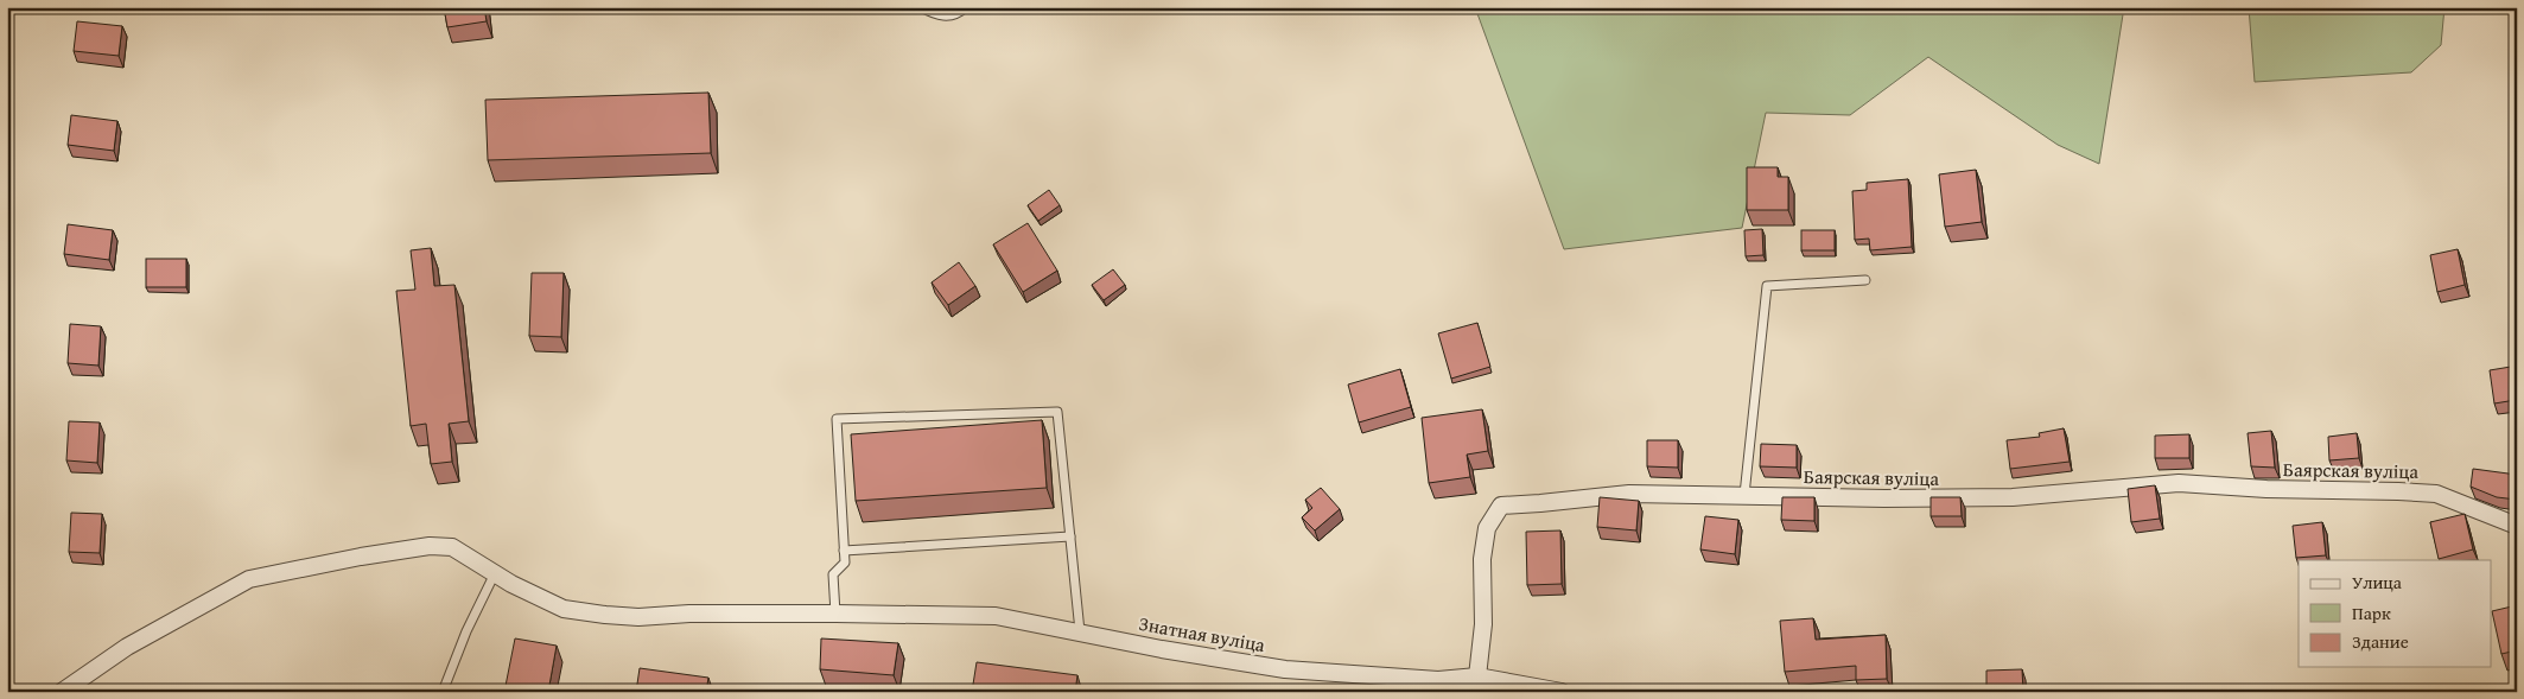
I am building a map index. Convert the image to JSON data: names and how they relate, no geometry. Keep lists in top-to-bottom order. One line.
{"streets":{"street":["Баярская вуліца","Знатная вуліца"]},"crossings":[["Баярская вуліца","Знатная вуліца"]],"legend":["Улица","Парк","Здание"]}
